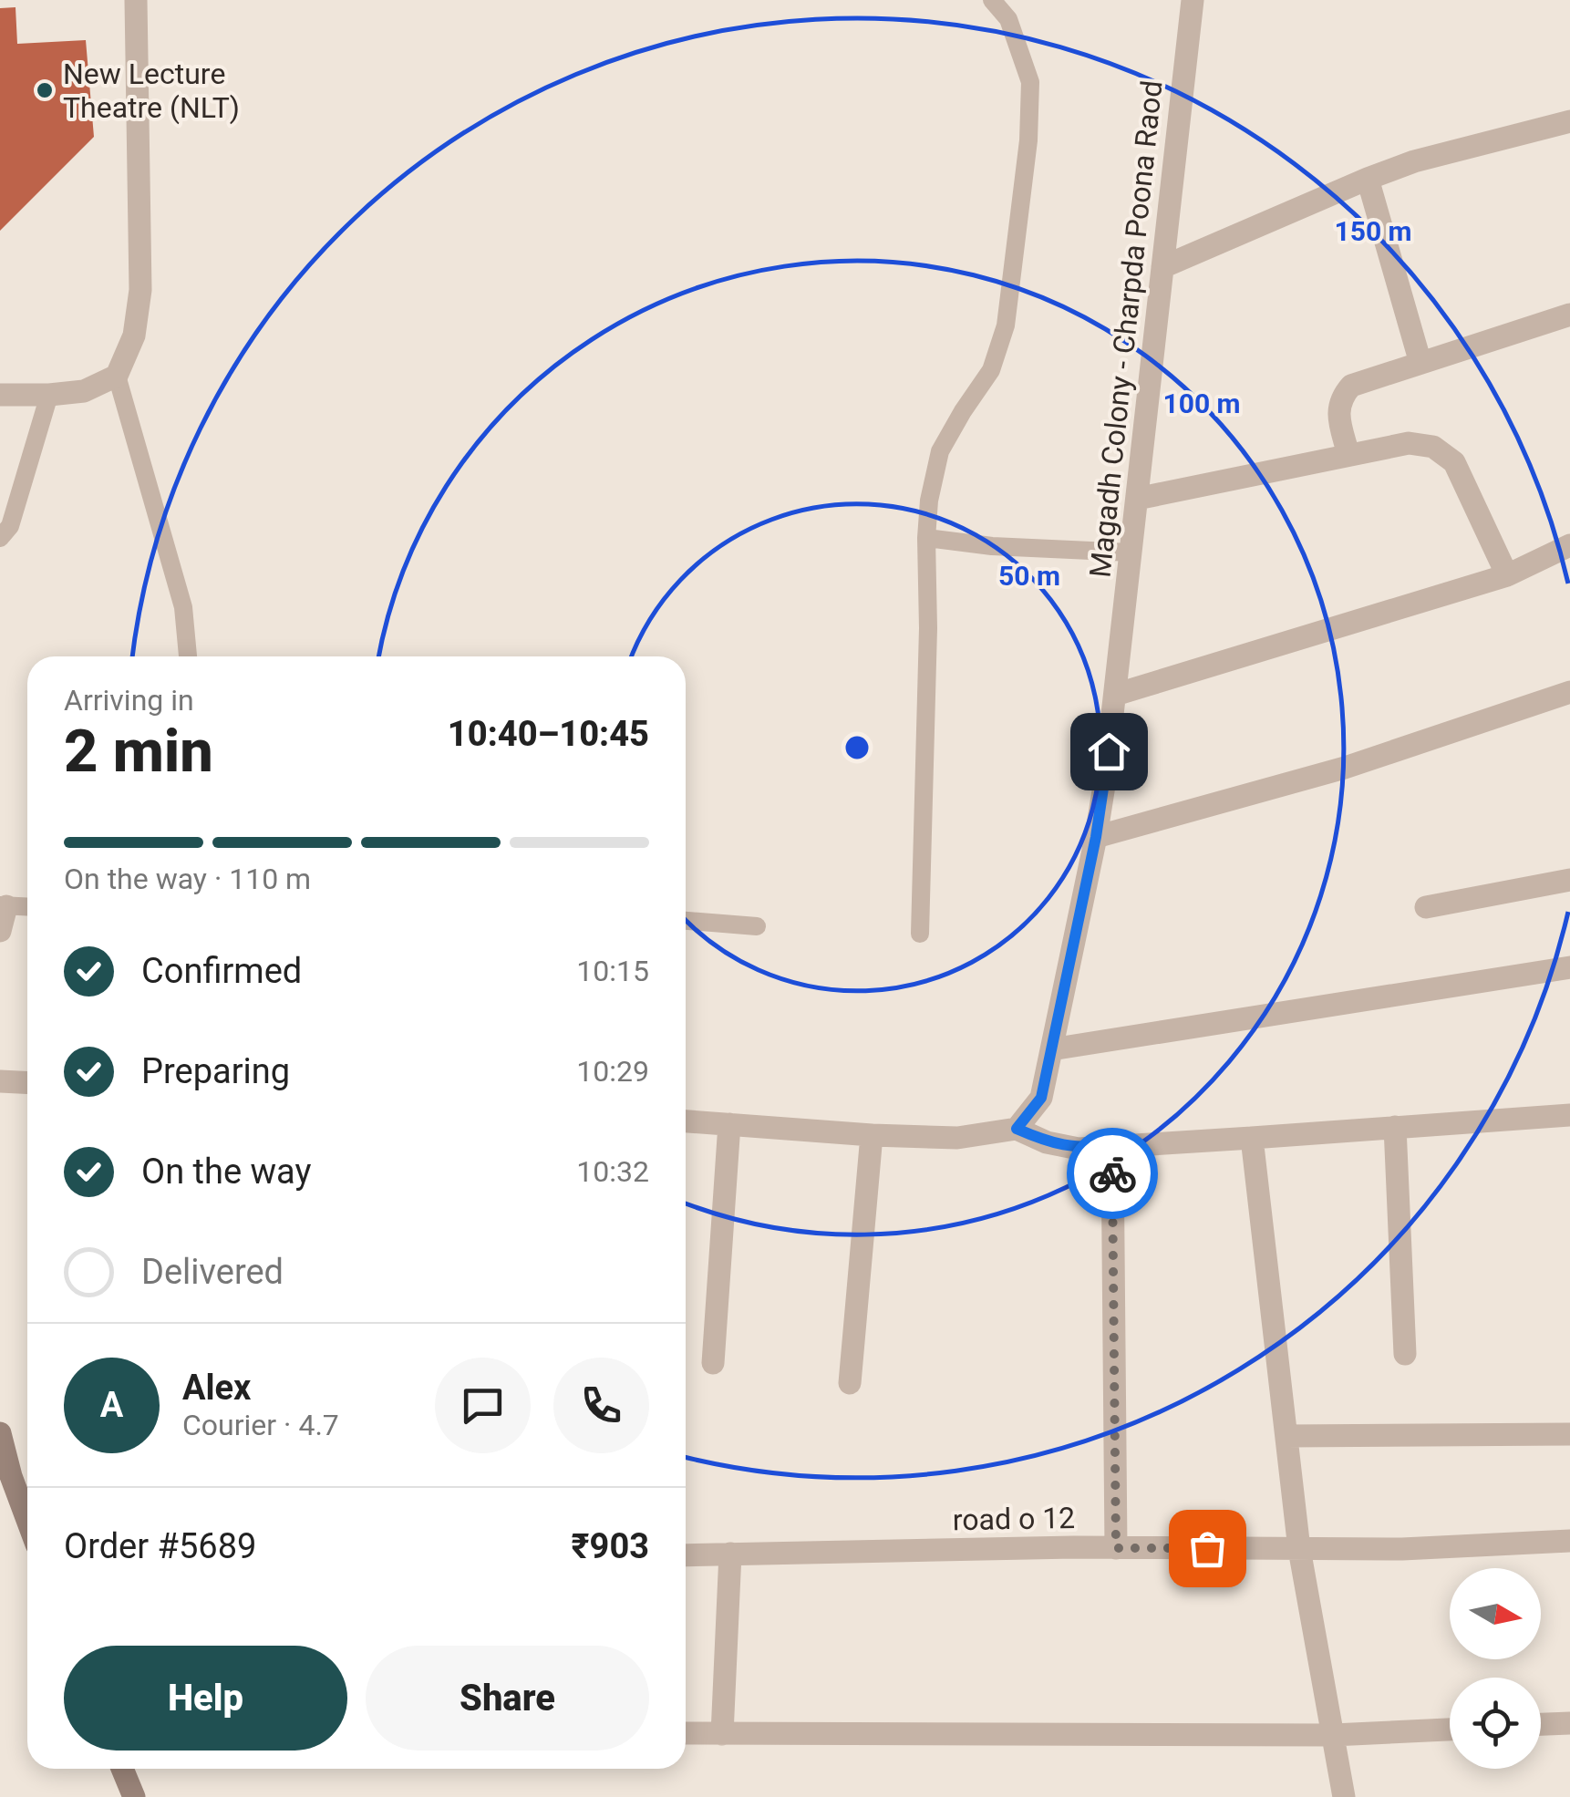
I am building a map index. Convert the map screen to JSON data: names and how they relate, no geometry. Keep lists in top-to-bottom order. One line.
{"streets":{"street":["Magadh Colony - Charpda Poona Raod","road o 12"]},"places":["New Lecture Theatre (NLT)"],"north":"right","page":{"heading":["2 min","Arriving in","10:40–10:45"],"panel":["Alex","Courier · 4.7","Order #5689","₹903"],"bar":"On the way · 110 m","list":[["Confirmed","10:15"],["Preparing","10:29"],["On the way","10:32"],"Delivered"],"round":"A","buttons":["Help","Share"]},"rings":["150 m","100 m","50 m"]}
